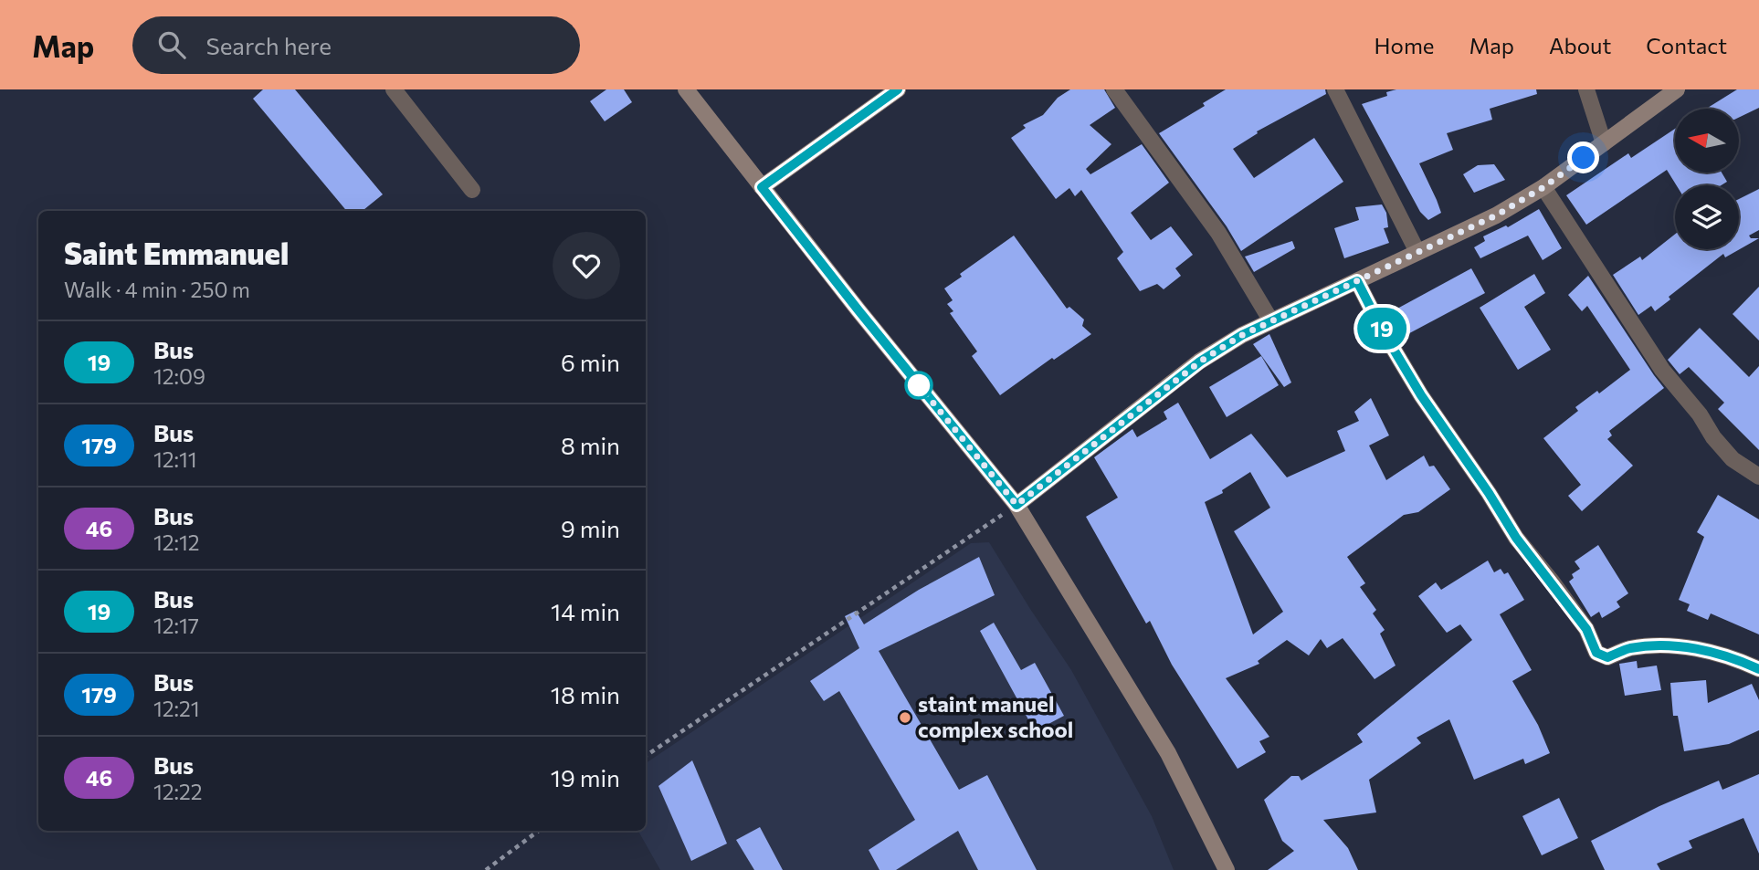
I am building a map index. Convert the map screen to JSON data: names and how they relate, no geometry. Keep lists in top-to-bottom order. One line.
{"places":["staint manuel complex school"],"lines":["bus line 19"],"north":"left","page":{"header":"Map","search":"Search here","nav":["Home","Map","About","Contact"],"on_map":"19","heading":["Saint Emmanuel","Walk · 4 min · 250 m"],"list":[{"mark":"19","name":"Bus","note":"12:09","value":"6 min"},{"mark":"179","name":"Bus","note":"12:11","value":"8 min"},{"mark":"46","name":"Bus","note":"12:12","value":"9 min"},{"mark":"19","name":"Bus","note":"12:17","value":"14 min"},{"mark":"179","name":"Bus","note":"12:21","value":"18 min"},{"mark":"46","name":"Bus","note":"12:22","value":"19 min"}]}}
